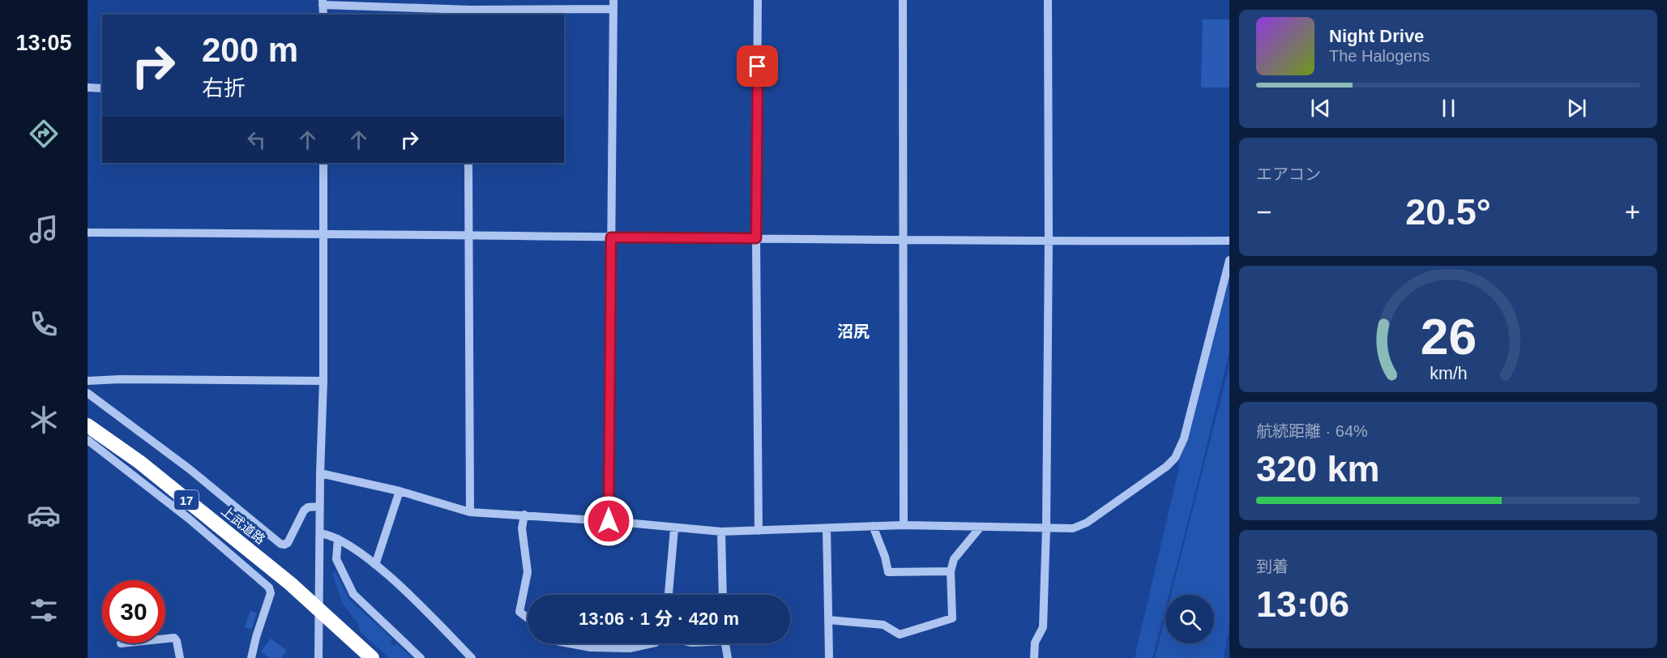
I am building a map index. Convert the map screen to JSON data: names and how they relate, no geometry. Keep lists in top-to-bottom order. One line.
{"streets":{"highway":["17","上武道路"]},"districts":["沼尻"],"page":{"tabs":"13:05","turn":["200 m","右折"],"song":["Night Drive","The Halogens"],"tile":["エアコン",["航続距離 · 64%","320 km"],["到着","13:06"]],"heat":["−","20.5°","+"],"limit":"30","trip":"13:06 · 1 分 · 420 m","gauge":["26","km/h"]}}
